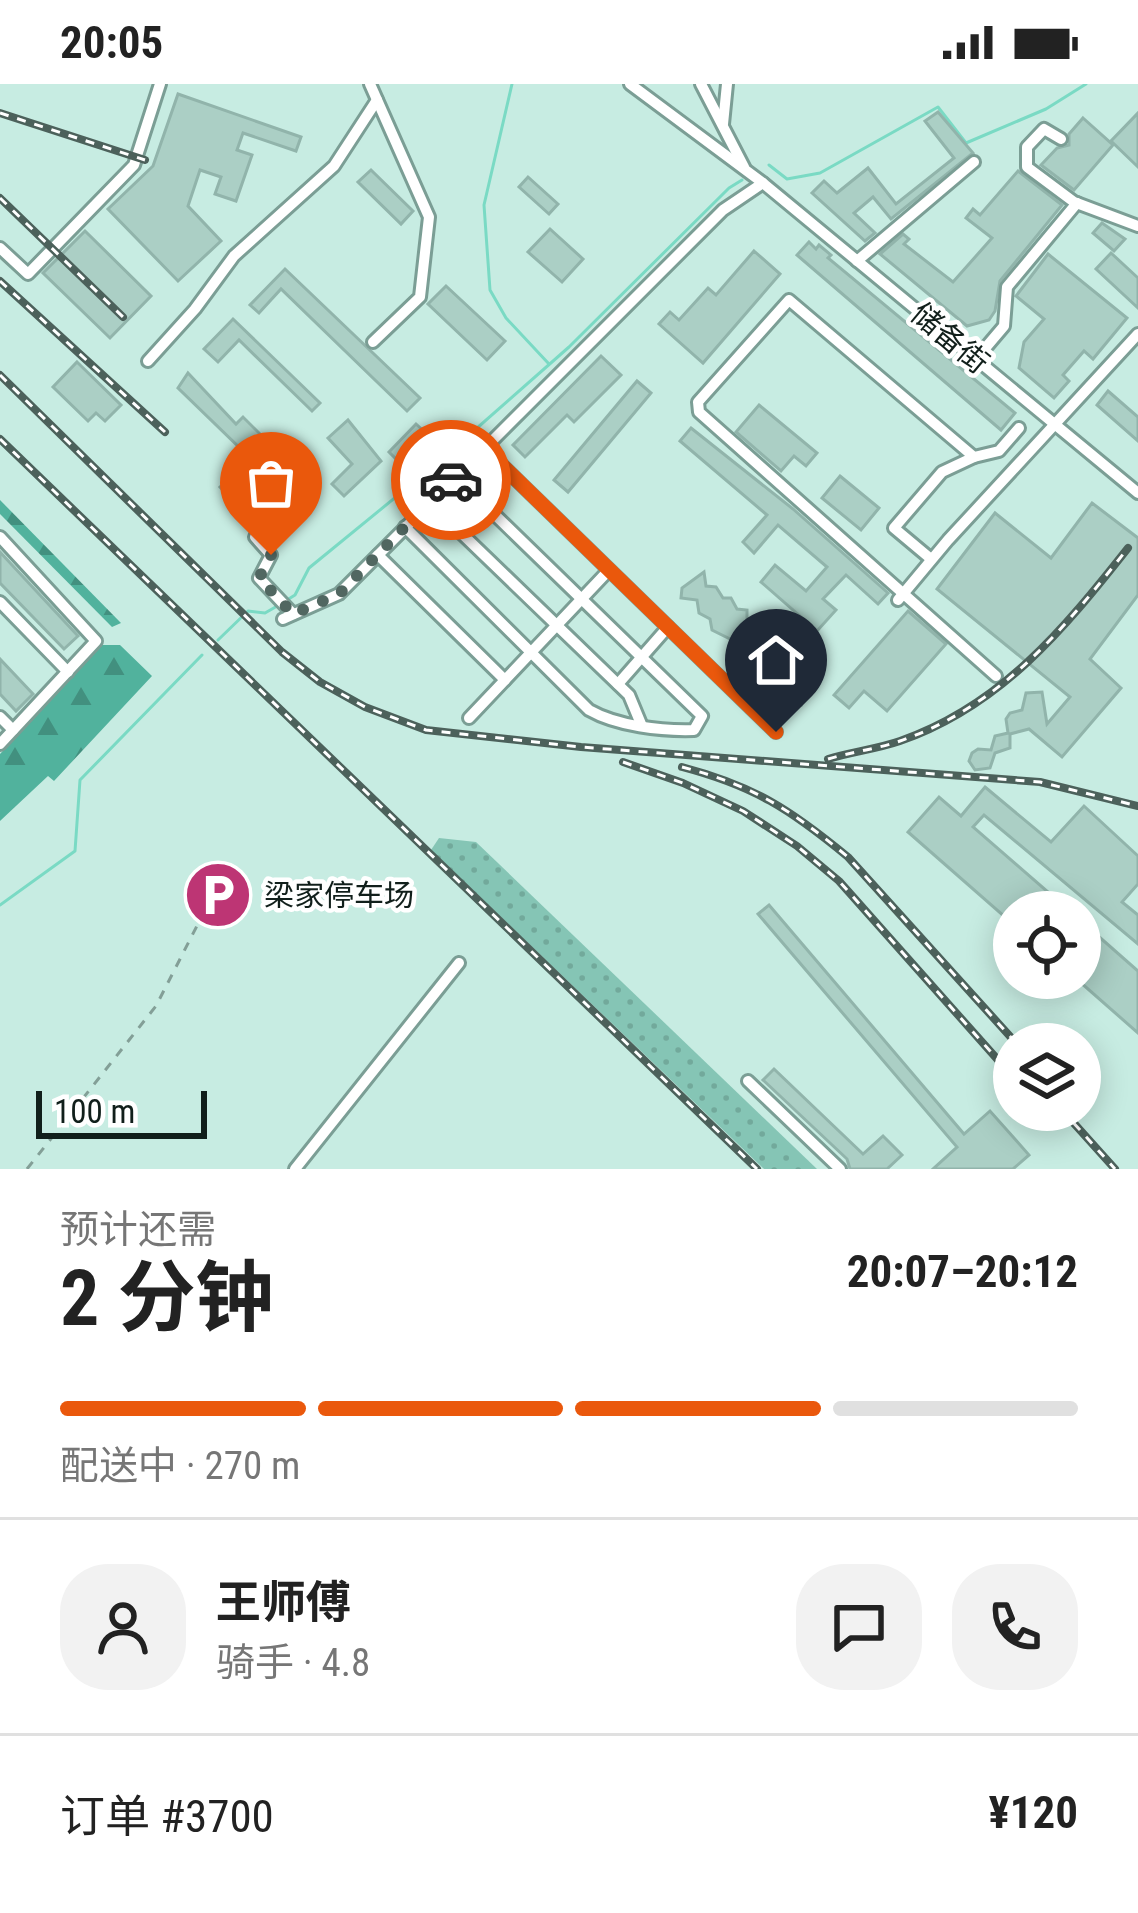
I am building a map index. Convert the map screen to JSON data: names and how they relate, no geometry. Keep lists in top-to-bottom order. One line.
{"streets":{"street":["储备街"]},"places":{"parking":["梁家停车场"]},"scale_bar":"100 m","page":{"status":"20:05","scale":"100 m","heading":["2 分钟","预计还需","20:07–20:12"],"panel":["王师傅","骑手 · 4.8","订单 #3700","¥120"],"bar":"配送中 · 270 m"}}
